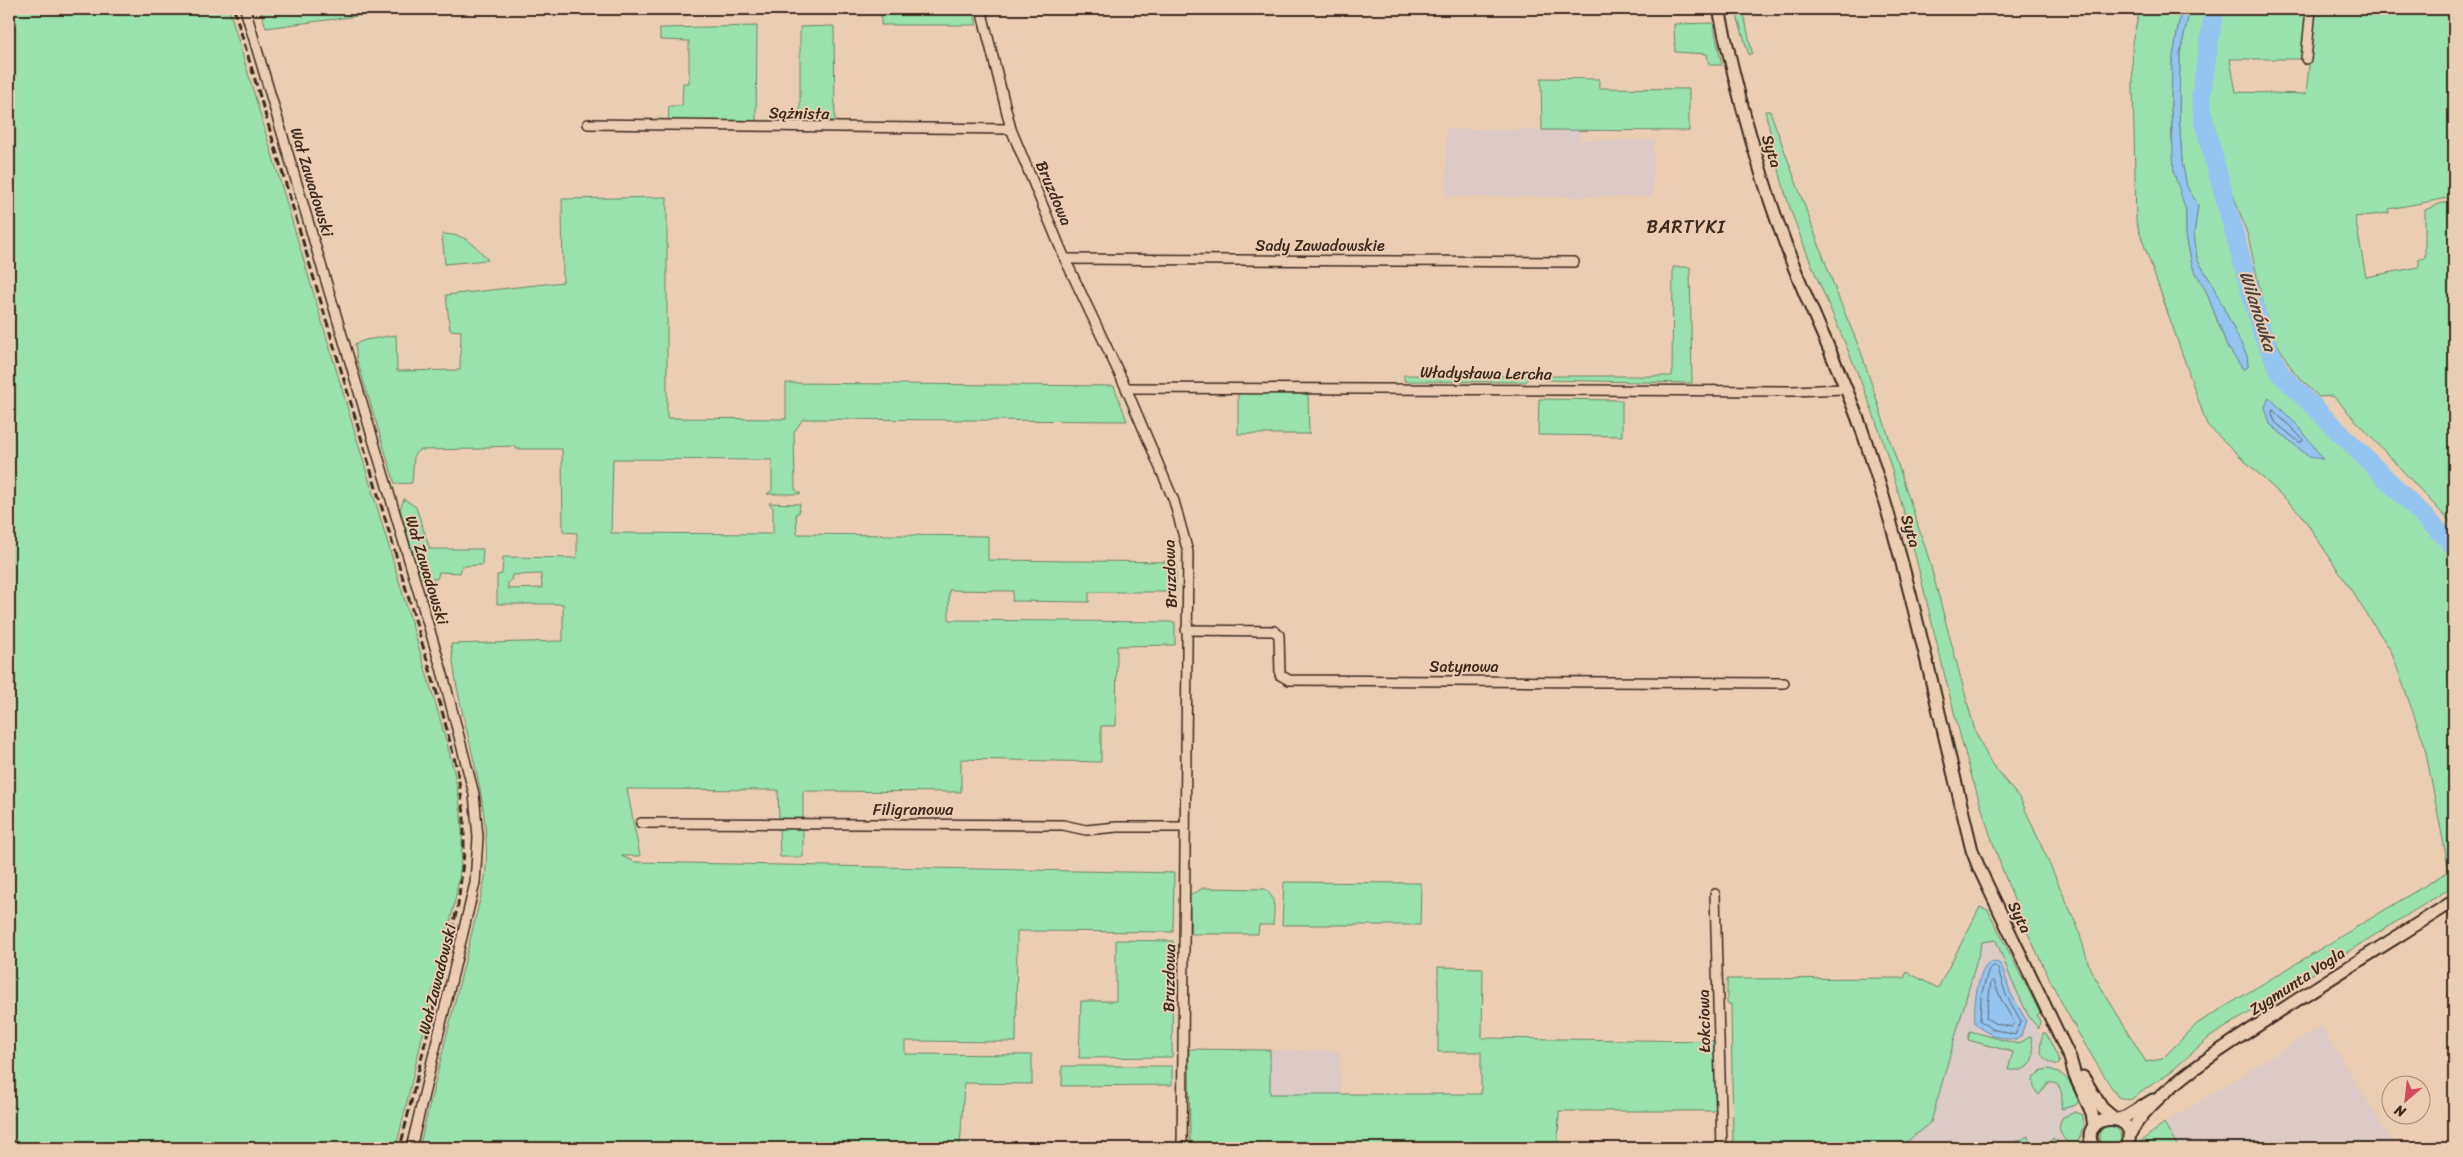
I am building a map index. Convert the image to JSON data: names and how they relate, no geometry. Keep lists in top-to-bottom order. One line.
{"streets":{"street":["Sążnista","Syta","Wał Zawadowski","Bruzdowa","Sady Zawadowskie","Władysława Lercha","Satynowa","Filigranowa","Zygmunta Vogla","Łokciowa"]},"crossings":[["Sążnista","Bruzdowa"],["Syta","Władysława Lercha"],["Syta","Zygmunta Vogla"],["Bruzdowa","Sady Zawadowskie"],["Bruzdowa","Władysława Lercha"],["Bruzdowa","Satynowa"],["Bruzdowa","Filigranowa"]],"districts":["BARTYKI"],"water":["Wilanówka"],"north":"bottom left"}
